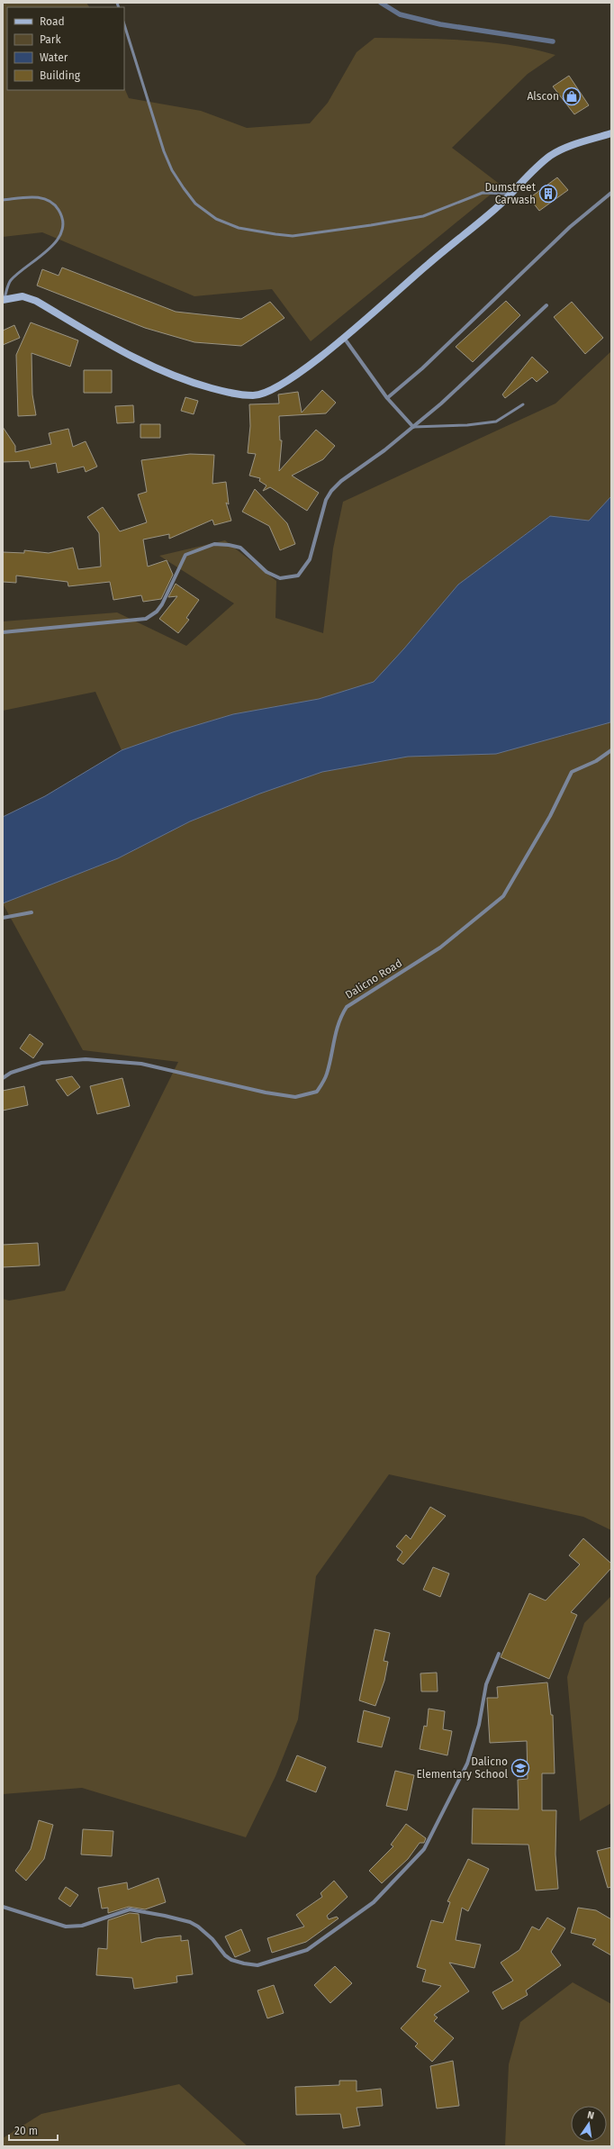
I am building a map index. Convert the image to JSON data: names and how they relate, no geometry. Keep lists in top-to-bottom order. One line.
{"streets":{"street":["Dalicno Road"]},"places":{"shop":["Alscon"],"building":["Dumstreet Carwash"],"school or university":["Dalicno Elementary School"]},"legend":["Road","Park","Water","Building"],"scale_bar":"20 m","north":"top"}
